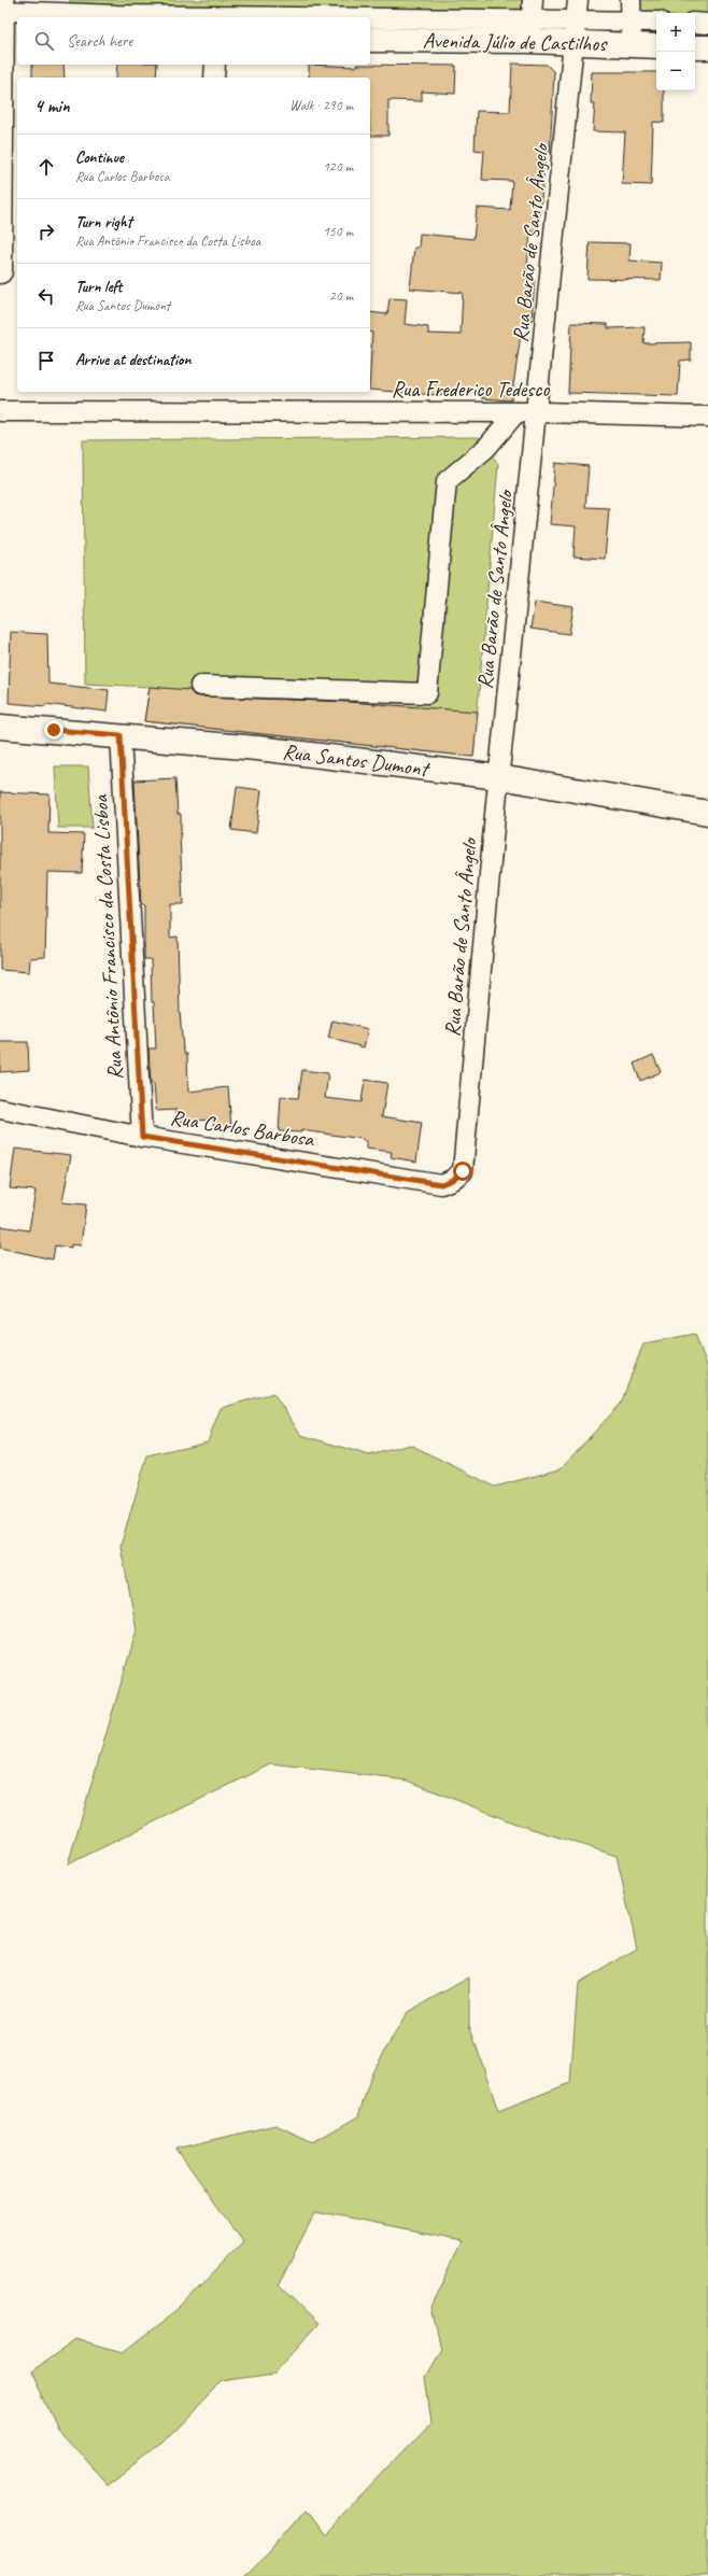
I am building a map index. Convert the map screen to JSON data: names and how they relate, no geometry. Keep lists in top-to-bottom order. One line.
{"streets":{"main road":["Avenida Júlio de Castilhos","Rua Santos Dumont"],"street":["Rua Barão de Santo Ângelo","Rua Frederico Tedesco","Rua Antônio Francisco da Costa Lisboa","Rua Carlos Barbosa"]},"crossings":[["Avenida Júlio de Castilhos","Rua Barão de Santo Ângelo"],["Rua Barão de Santo Ângelo","Rua Frederico Tedesco"],["Rua Barão de Santo Ângelo","Rua Santos Dumont"],["Rua Barão de Santo Ângelo","Rua Carlos Barbosa"],["Rua Santos Dumont","Rua Antônio Francisco da Costa Lisboa"],["Rua Antônio Francisco da Costa Lisboa","Rua Carlos Barbosa"]],"page":{"map_buttons":["+","−"],"search":"Search here","heading":["4 min","Walk · 290 m"],"list":[["Continue","Rua Carlos Barbosa","120 m"],["Turn right","Rua Antônio Francisco da Costa Lisboa","150 m"],["Turn left","Rua Santos Dumont","20 m"],"Arrive at destination"]}}
